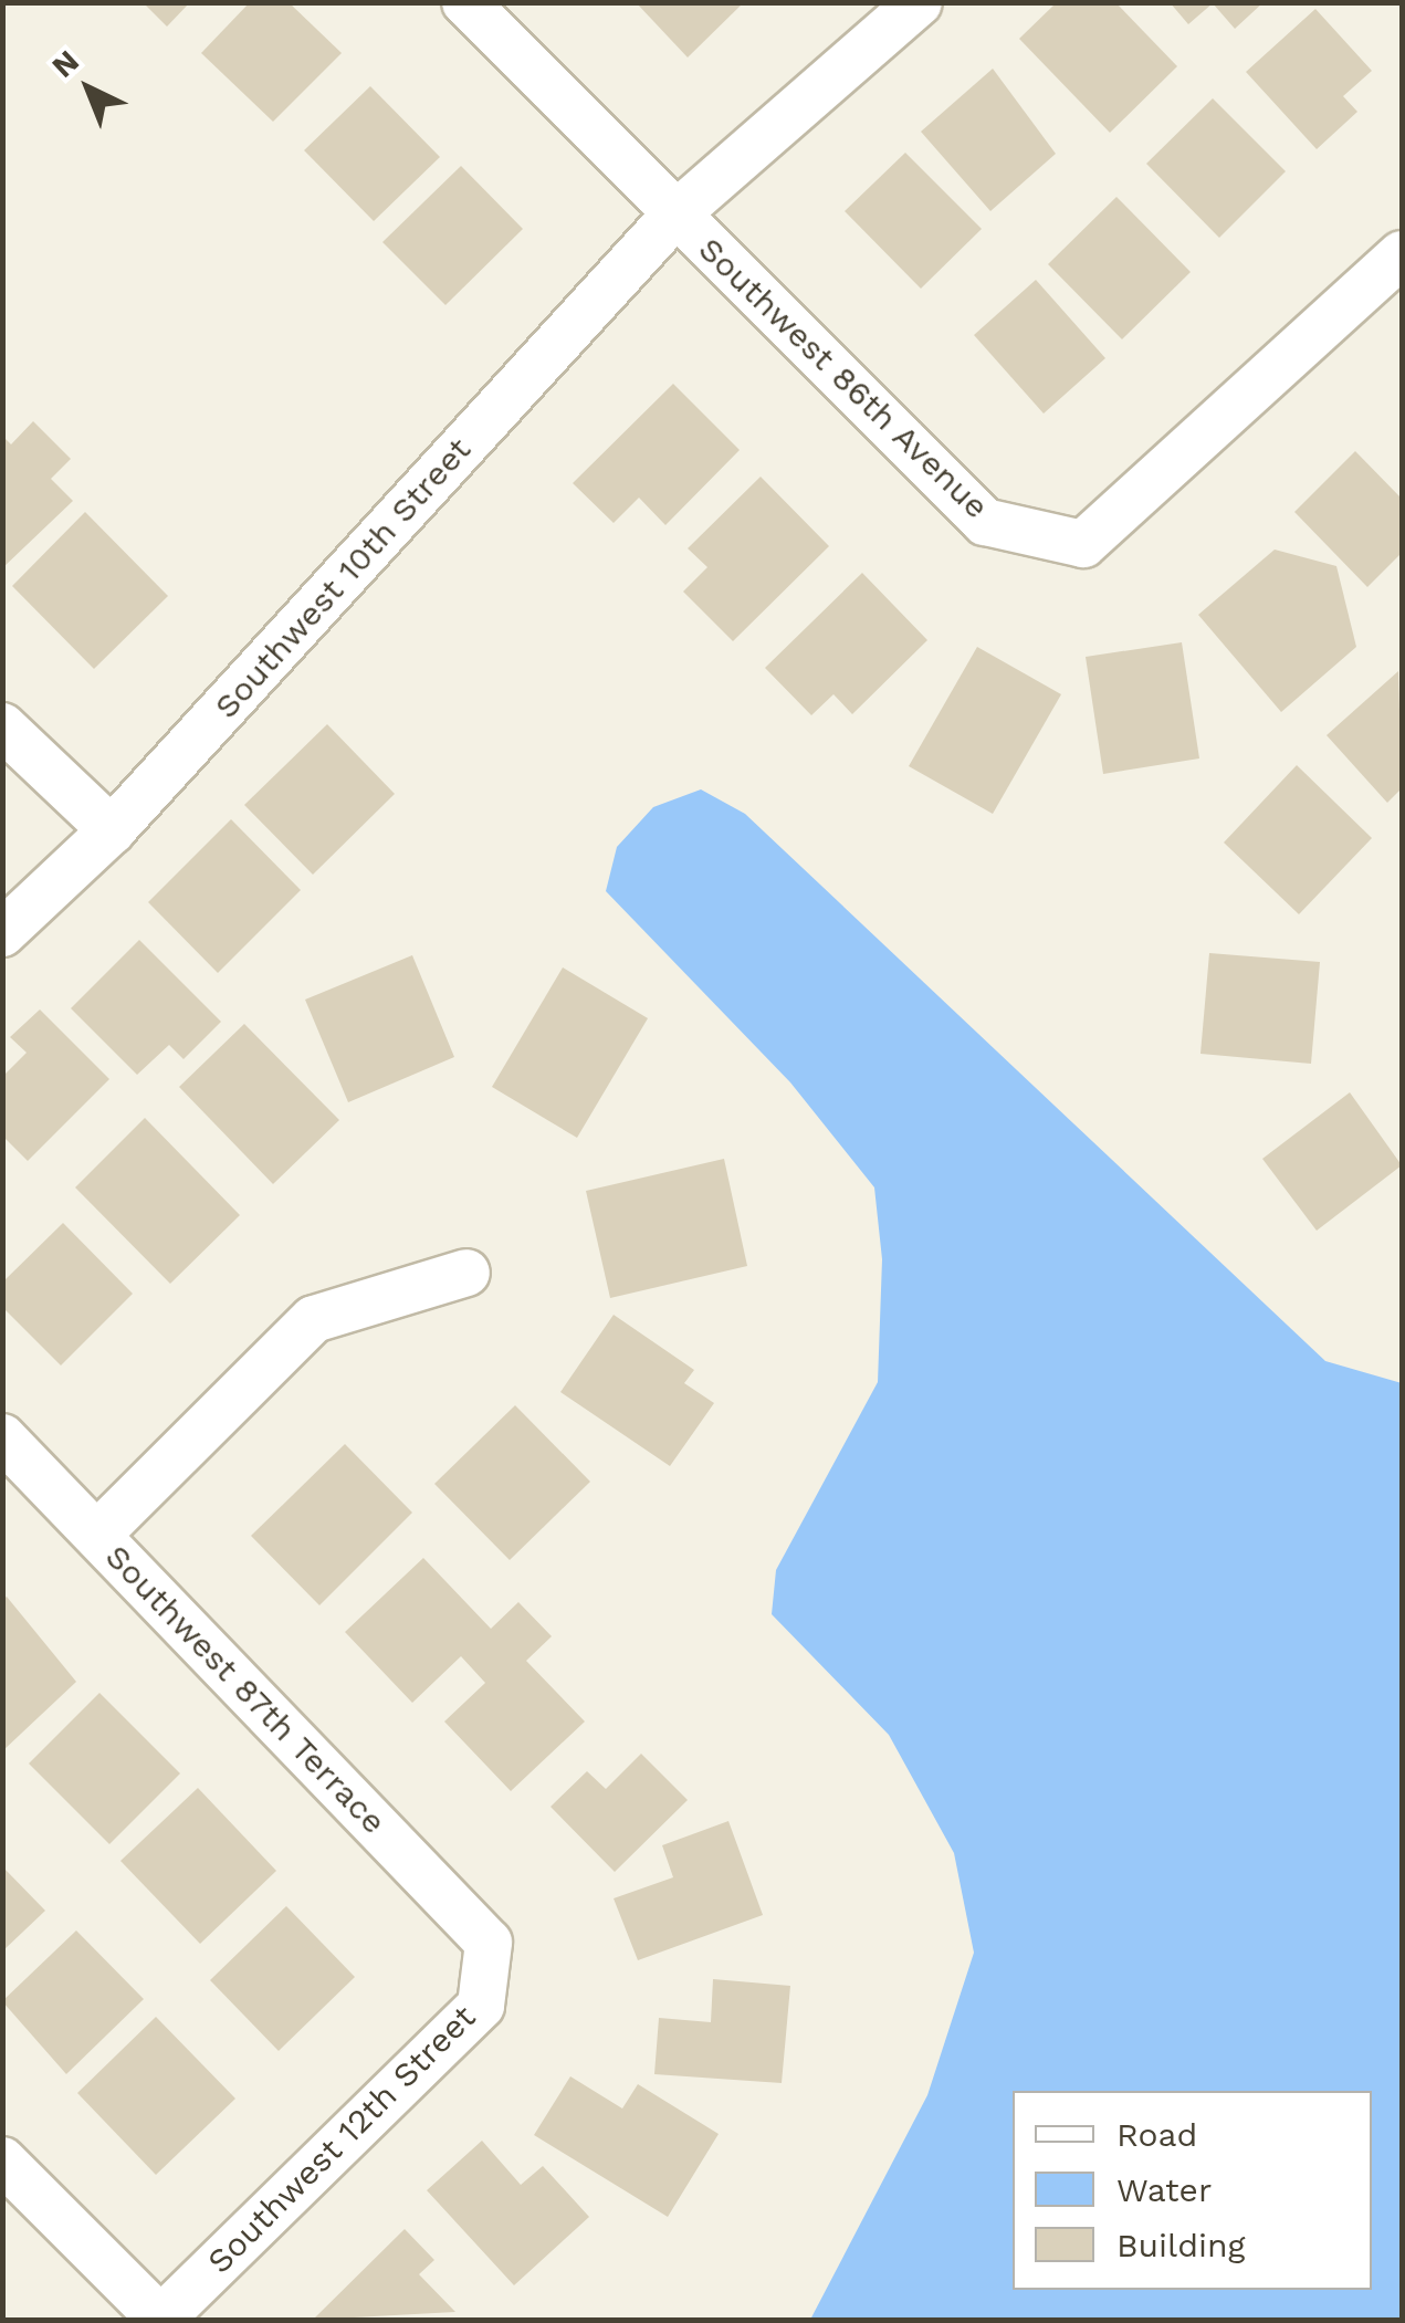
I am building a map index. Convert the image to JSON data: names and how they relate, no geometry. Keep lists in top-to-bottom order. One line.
{"streets":{"street":["Southwest 86th Avenue","Southwest 10th Street","Southwest 87th Terrace","Southwest 12th Street"]},"crossings":[["Southwest 86th Avenue","Southwest 10th Street"],["Southwest 87th Terrace","Southwest 12th Street"]],"legend":["Road","Water","Building"],"north":"top left"}
